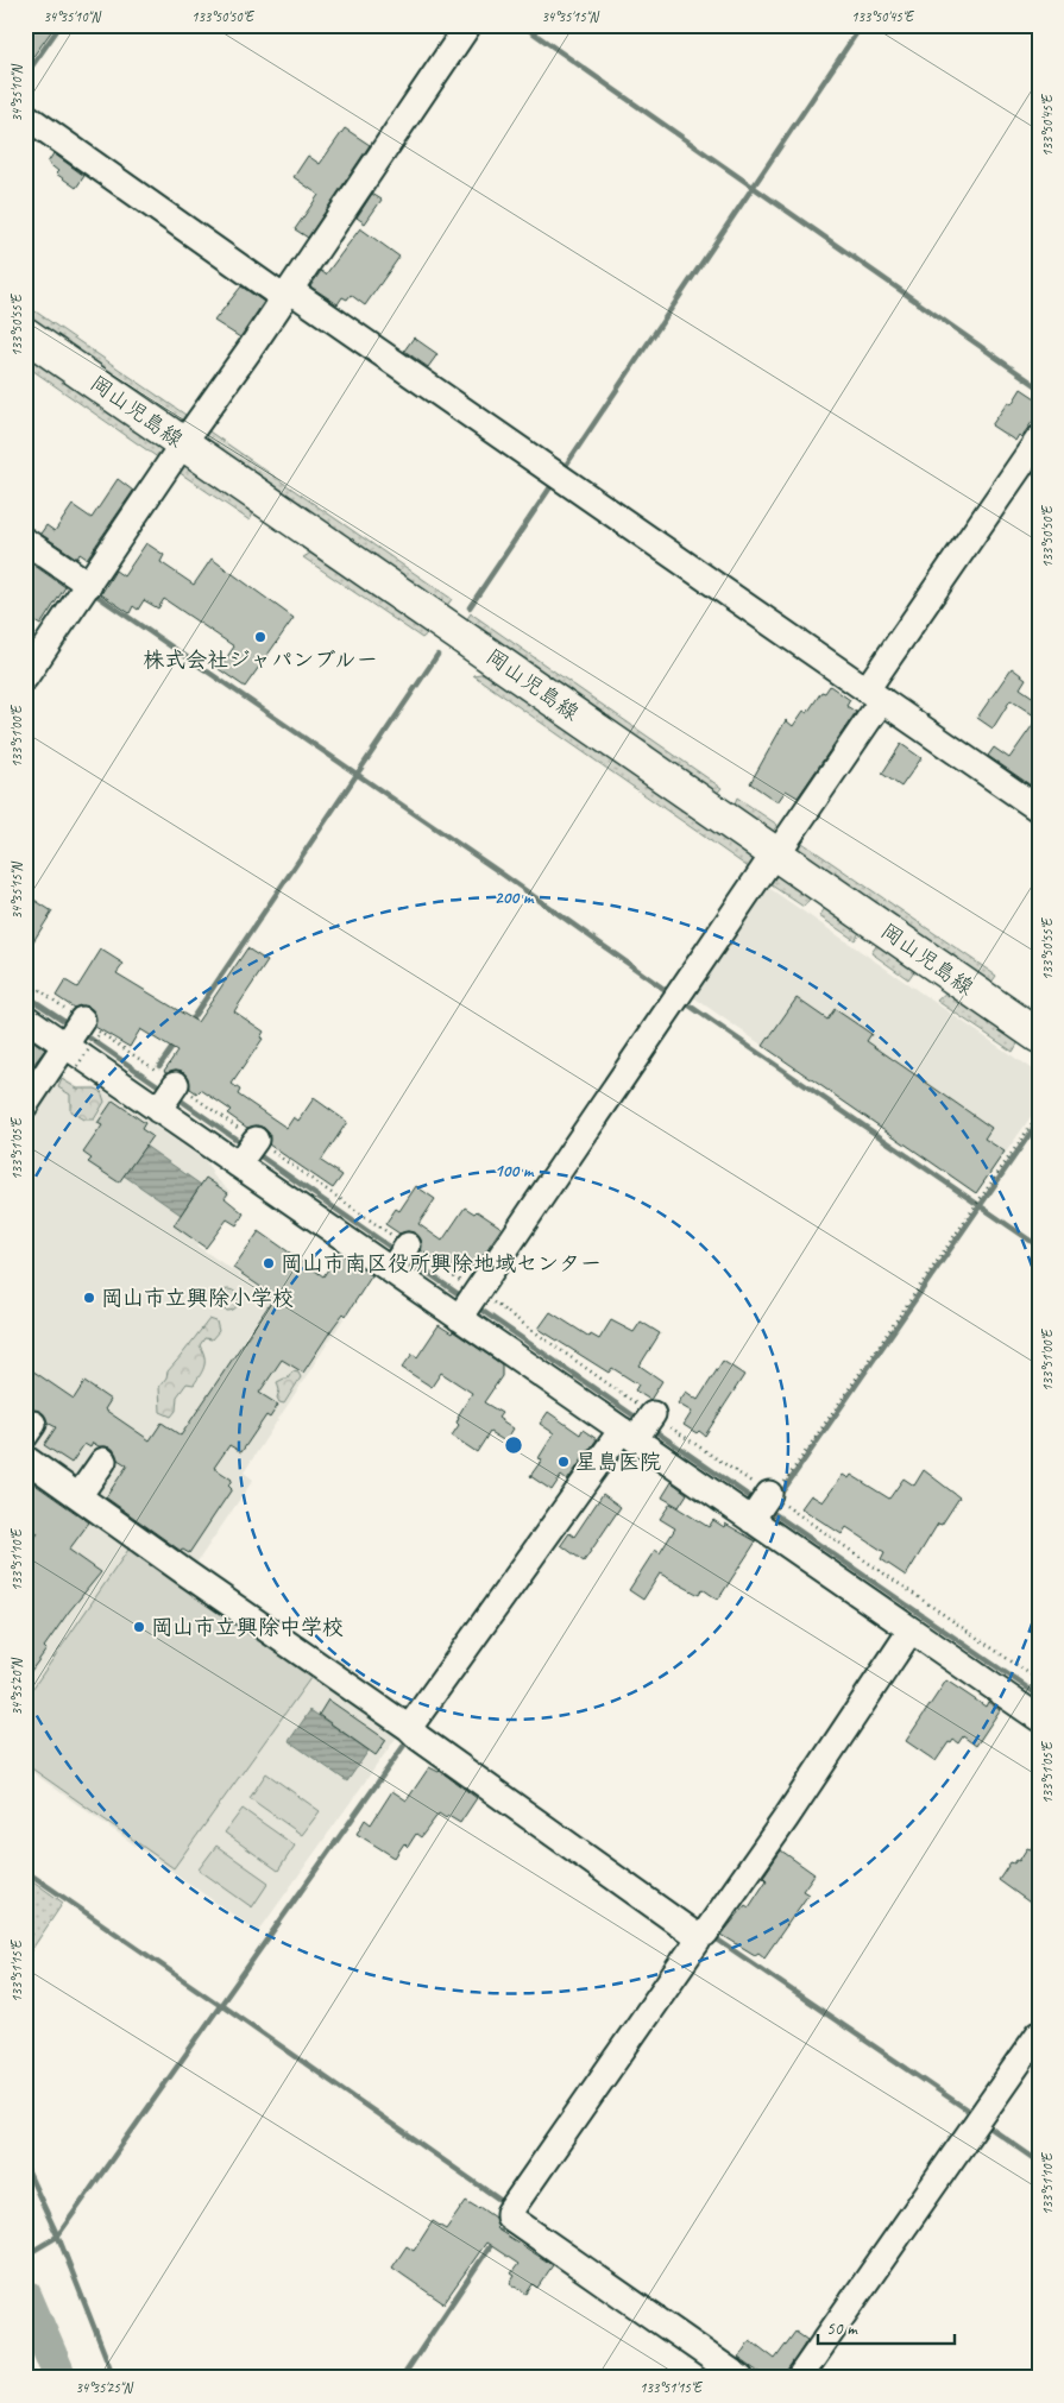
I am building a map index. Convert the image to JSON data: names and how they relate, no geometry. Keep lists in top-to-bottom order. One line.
{"streets":{"main road":["岡山児島線"]},"places":["株式会社ジャパンブルー","岡山市南区役所興除地域センター","岡山市立興除小学校","星島医院","岡山市立興除中学校"],"scale_bar":"50 m","coordinates":["34°35'10\"N","133°50'50\"E","34°35'15\"N","133°50'45\"E","133°50'55\"E","133°51'00\"E","133°51'05\"E","133°51'10\"E","34°35'20\"N","133°51'15\"E","34°35'25\"N"],"rings":["200 m","100 m"]}
